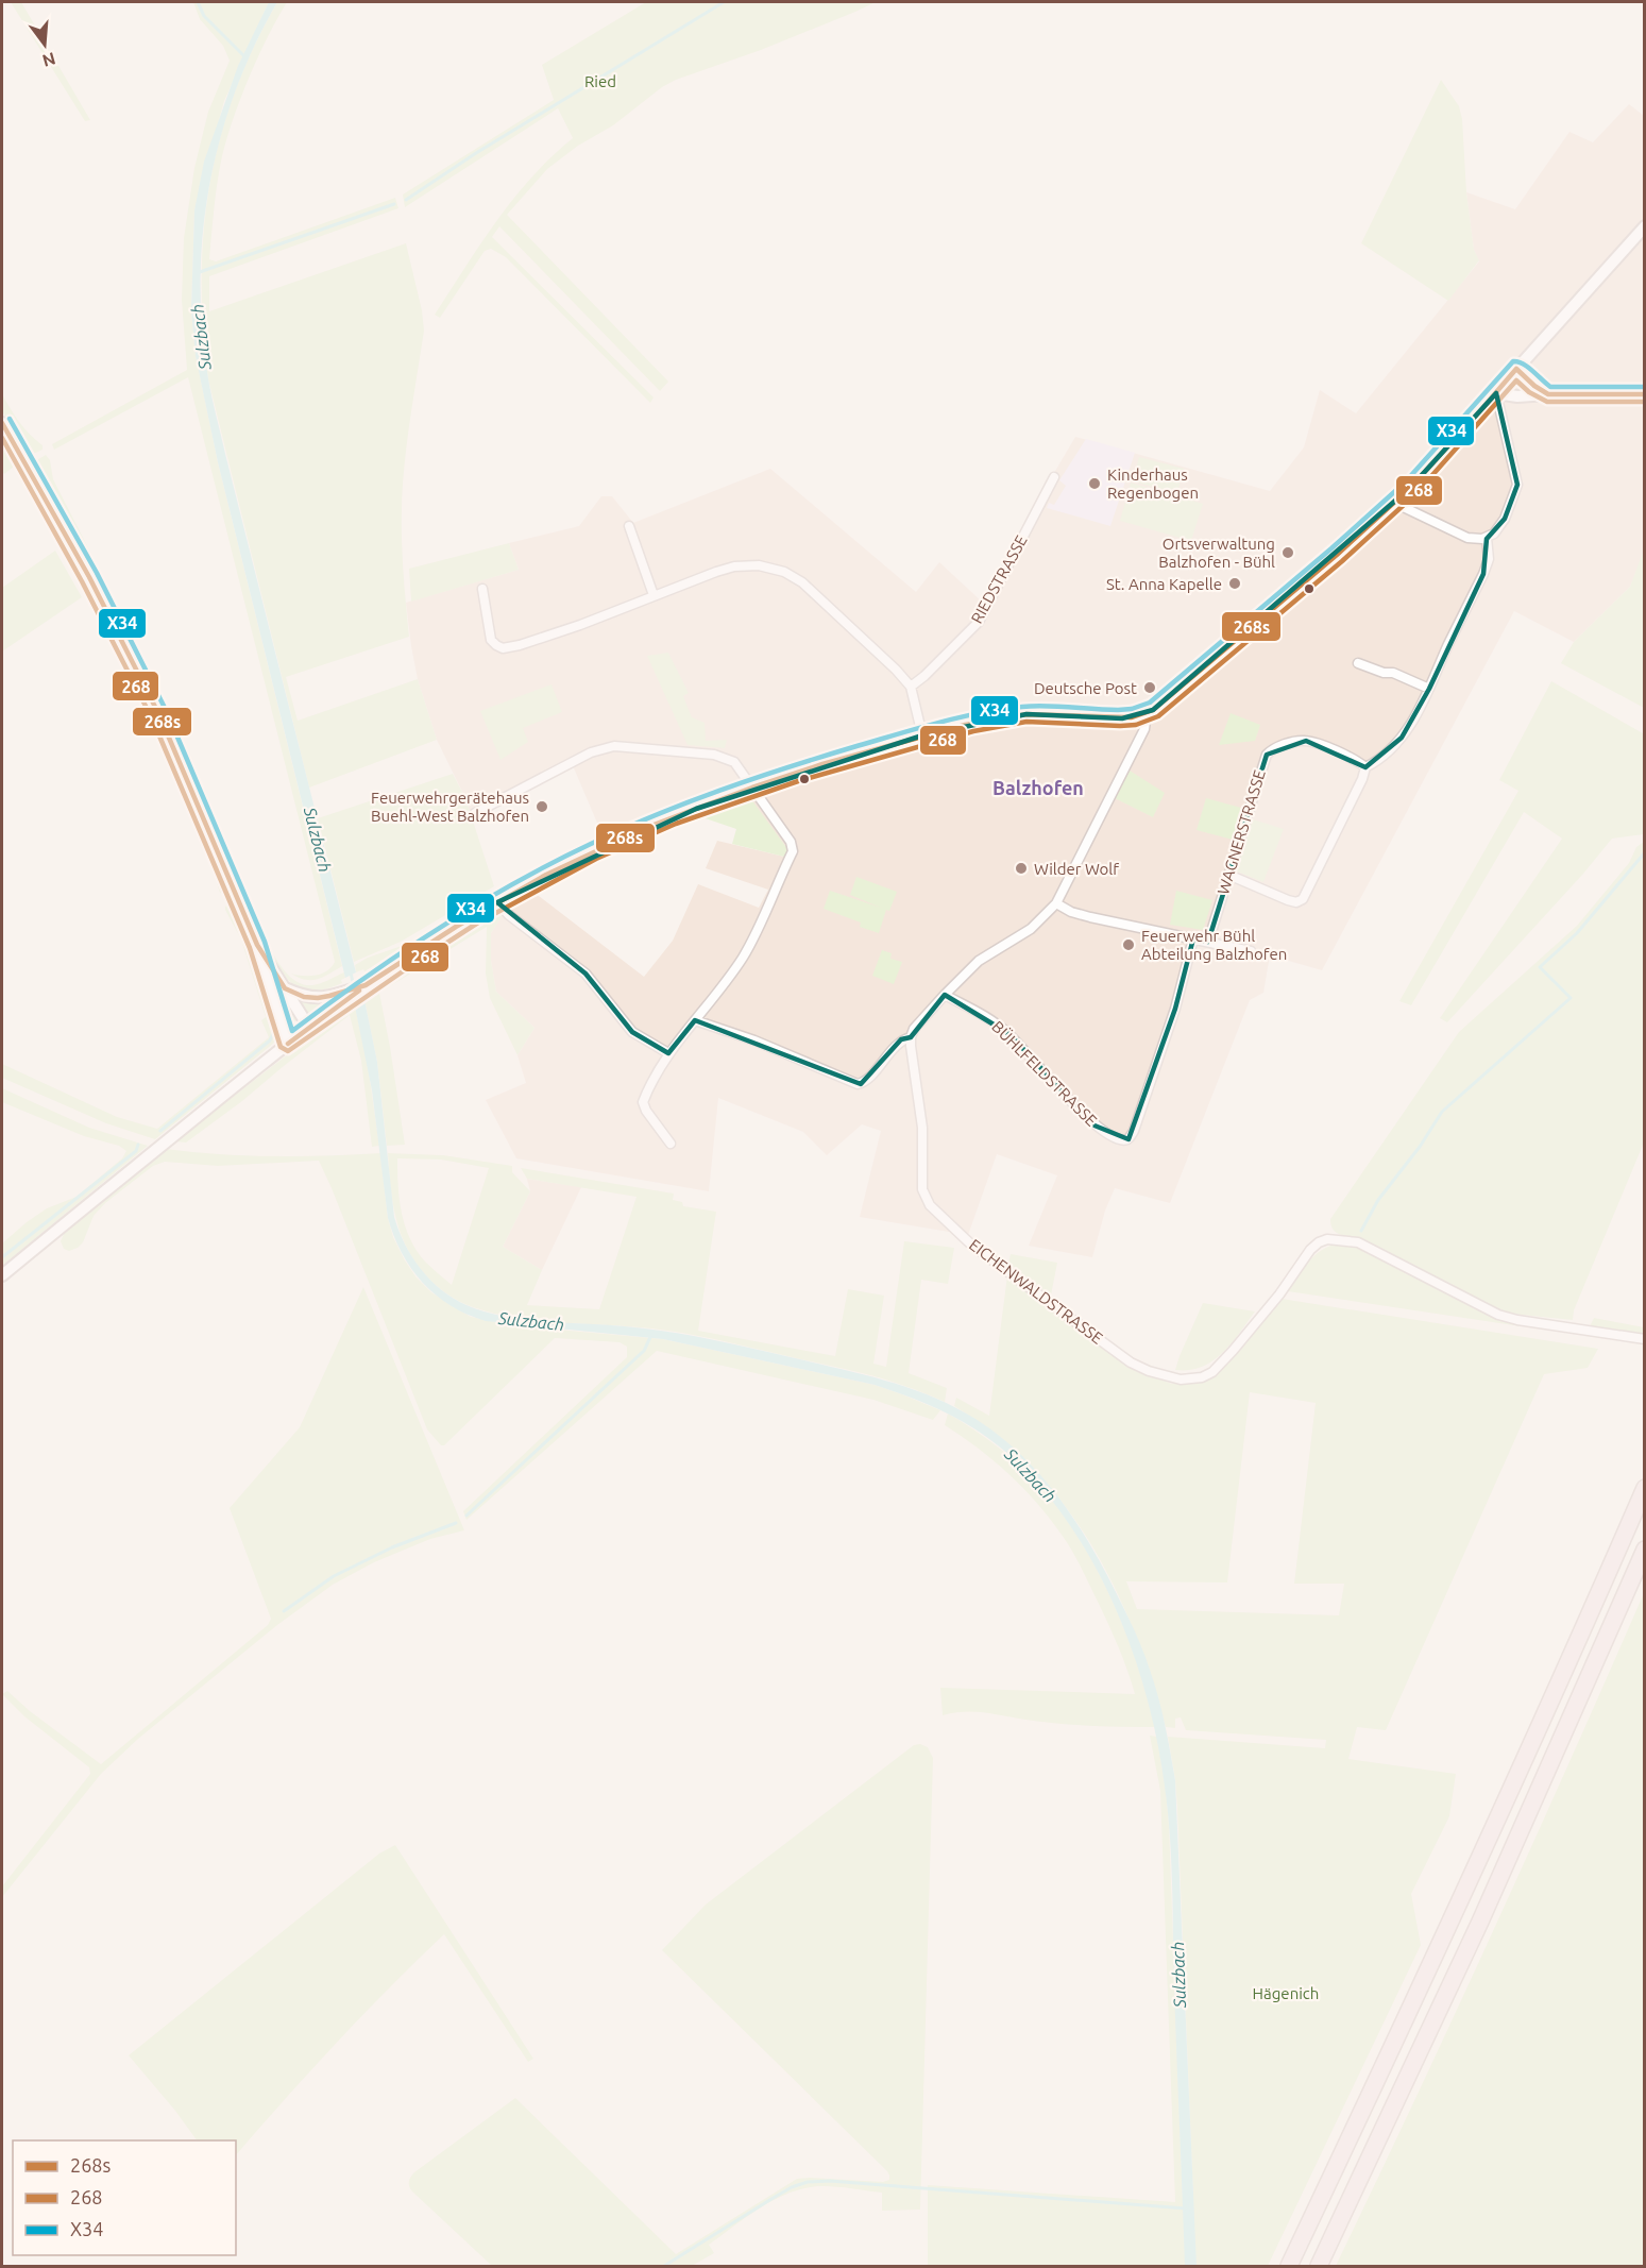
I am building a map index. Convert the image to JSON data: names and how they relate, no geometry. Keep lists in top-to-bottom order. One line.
{"streets":{"street":["RIEDSTRASSE","WAGNERSTRASSE","BÜHLFELDSTRASSE","EICHENWALDSTRASSE"]},"districts":["Balzhofen"],"water":["Sulzbach"],"parks":["Ried","Hägenich"],"places":["Kinderhaus Regenbogen","Ortsverwaltung Balzhofen - Bühl","St. Anna Kapelle","Deutsche Post","Feuerwehrgerätehaus Buehl-West Balzhofen","Wilder Wolf","Feuerwehr Bühl Abteilung Balzhofen"],"lines":["transit line X34","transit line 268s","transit line 268"],"legend":["268s","268","X34"],"north":"bottom"}
